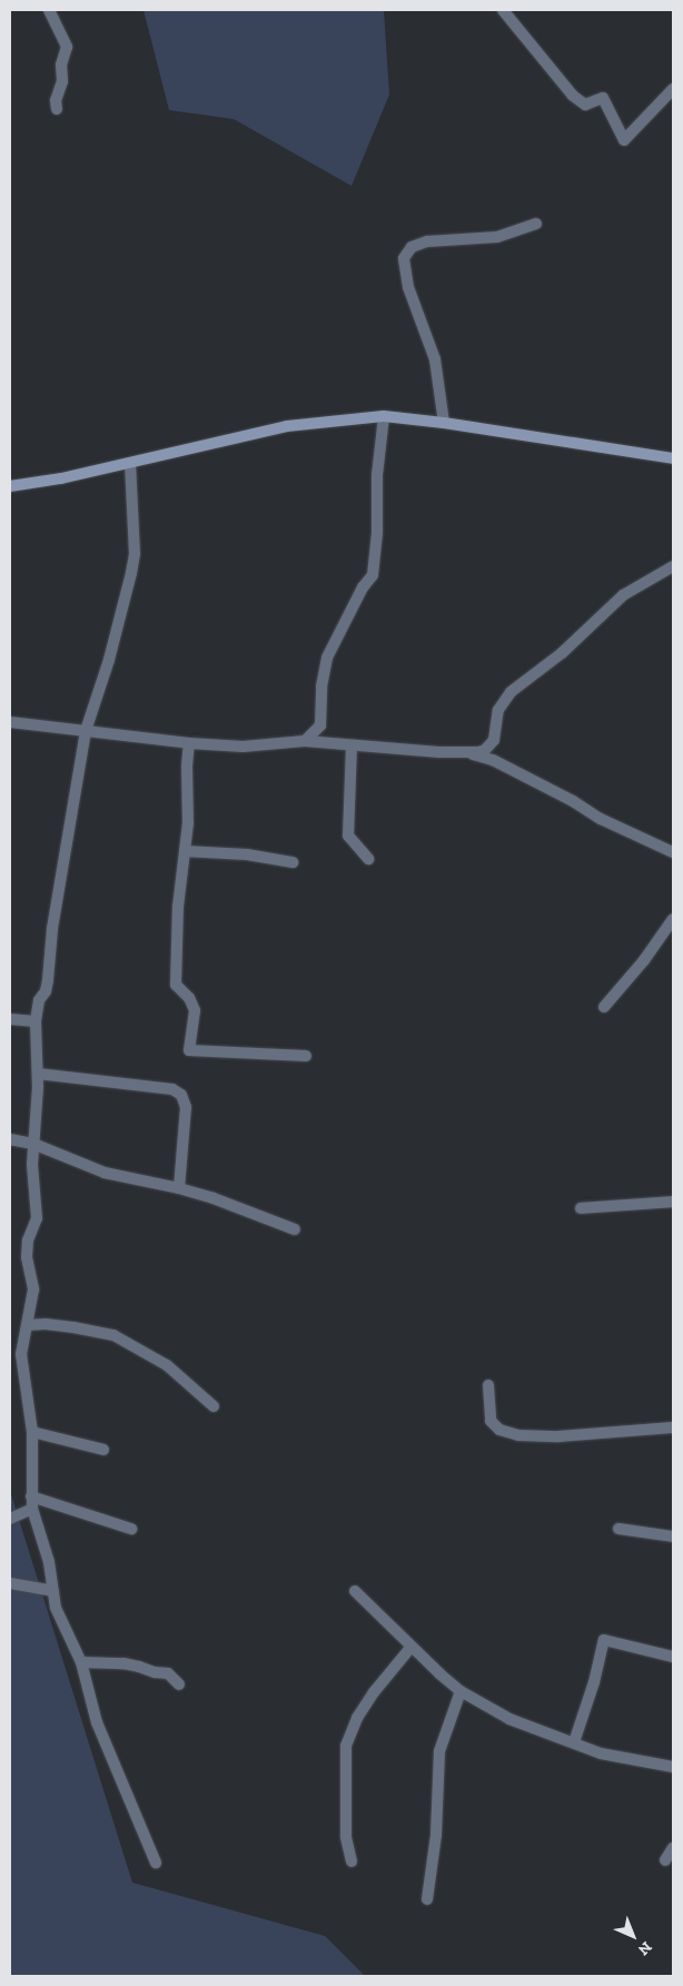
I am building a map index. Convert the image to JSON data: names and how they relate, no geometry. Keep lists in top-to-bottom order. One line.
{"north":"bottom right"}
